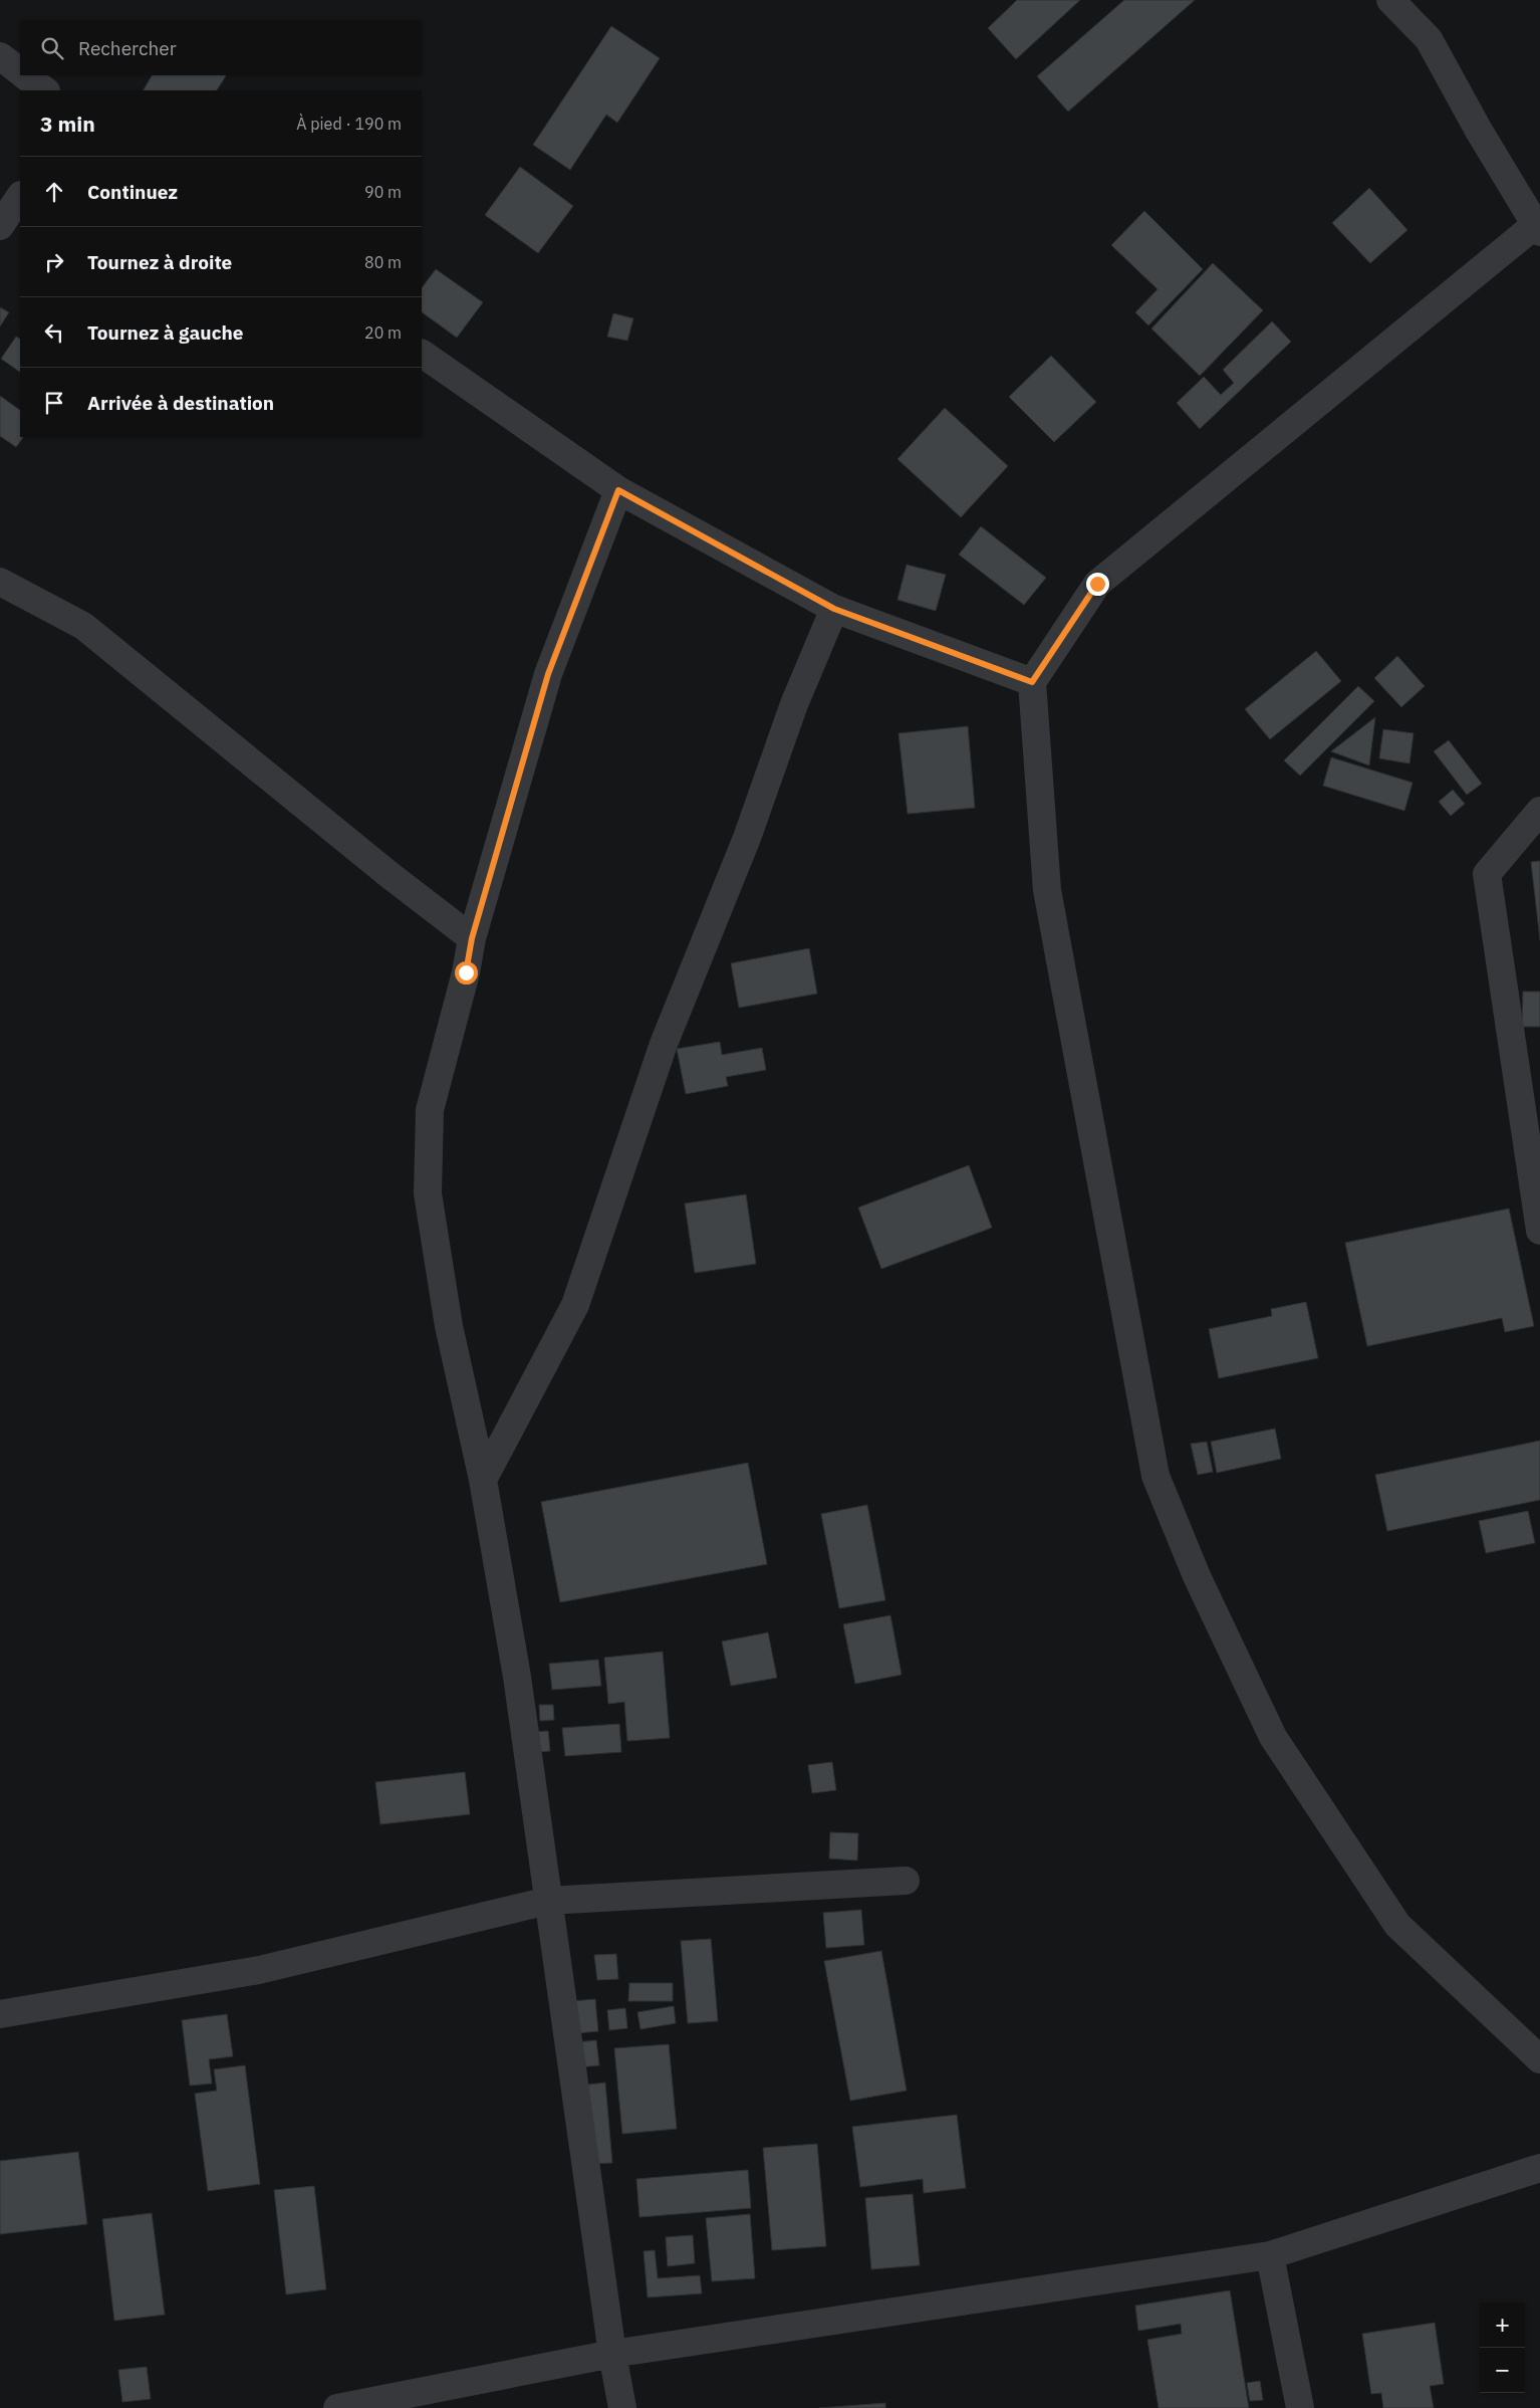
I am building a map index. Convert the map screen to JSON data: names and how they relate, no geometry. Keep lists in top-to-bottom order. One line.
{"page":{"search":"Rechercher","heading":["3 min","À pied · 190 m"],"list":[["Continuez","90 m"],["Tournez à droite","80 m"],["Tournez à gauche","20 m"],"Arrivée à destination"],"map_buttons":["+","−"]}}
